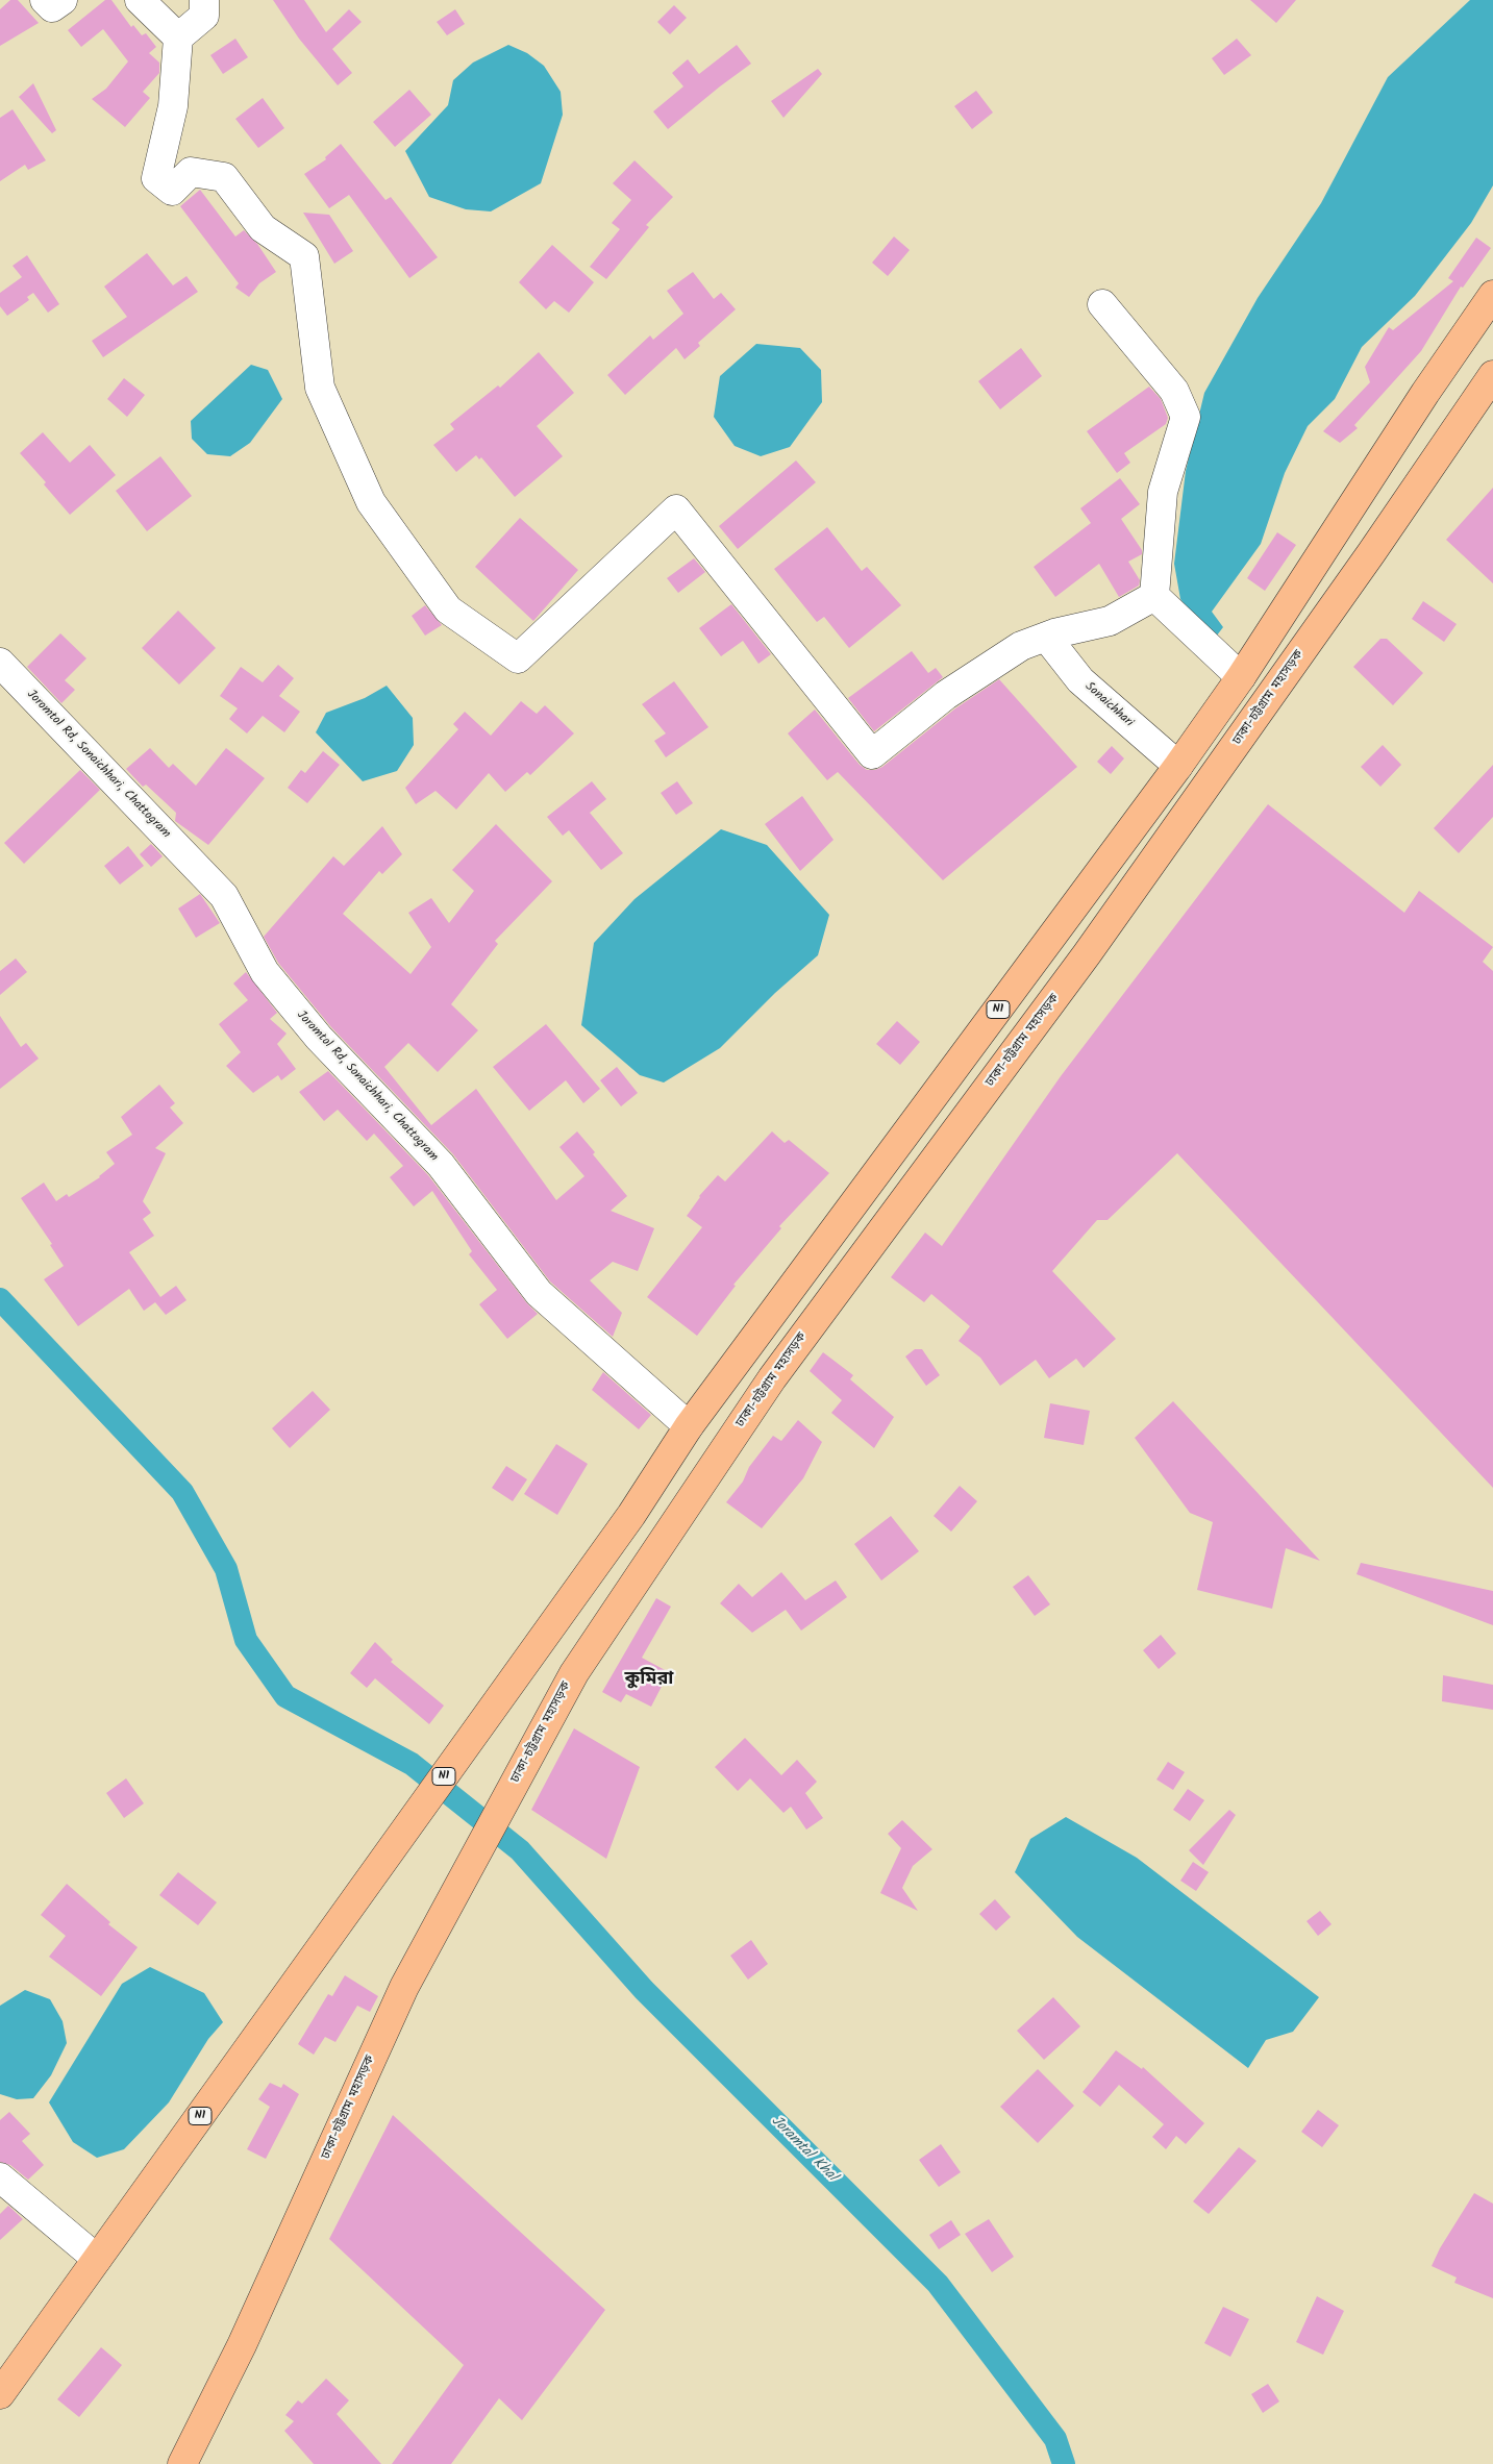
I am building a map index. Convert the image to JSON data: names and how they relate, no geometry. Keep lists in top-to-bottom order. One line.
{"streets":{"highway":["ঢাকা-চট্টগ্রাম মহাসড়ক","N1"],"street":["Sonaichhari","Joromtol Rd, Sonaichhari, Chattogram"]},"crossings":[["Sonaichhari","N1"],["Joromtol Rd, Sonaichhari, Chattogram","N1"]],"districts":["কুমিরা"],"water":["Joramtal Khal"]}
